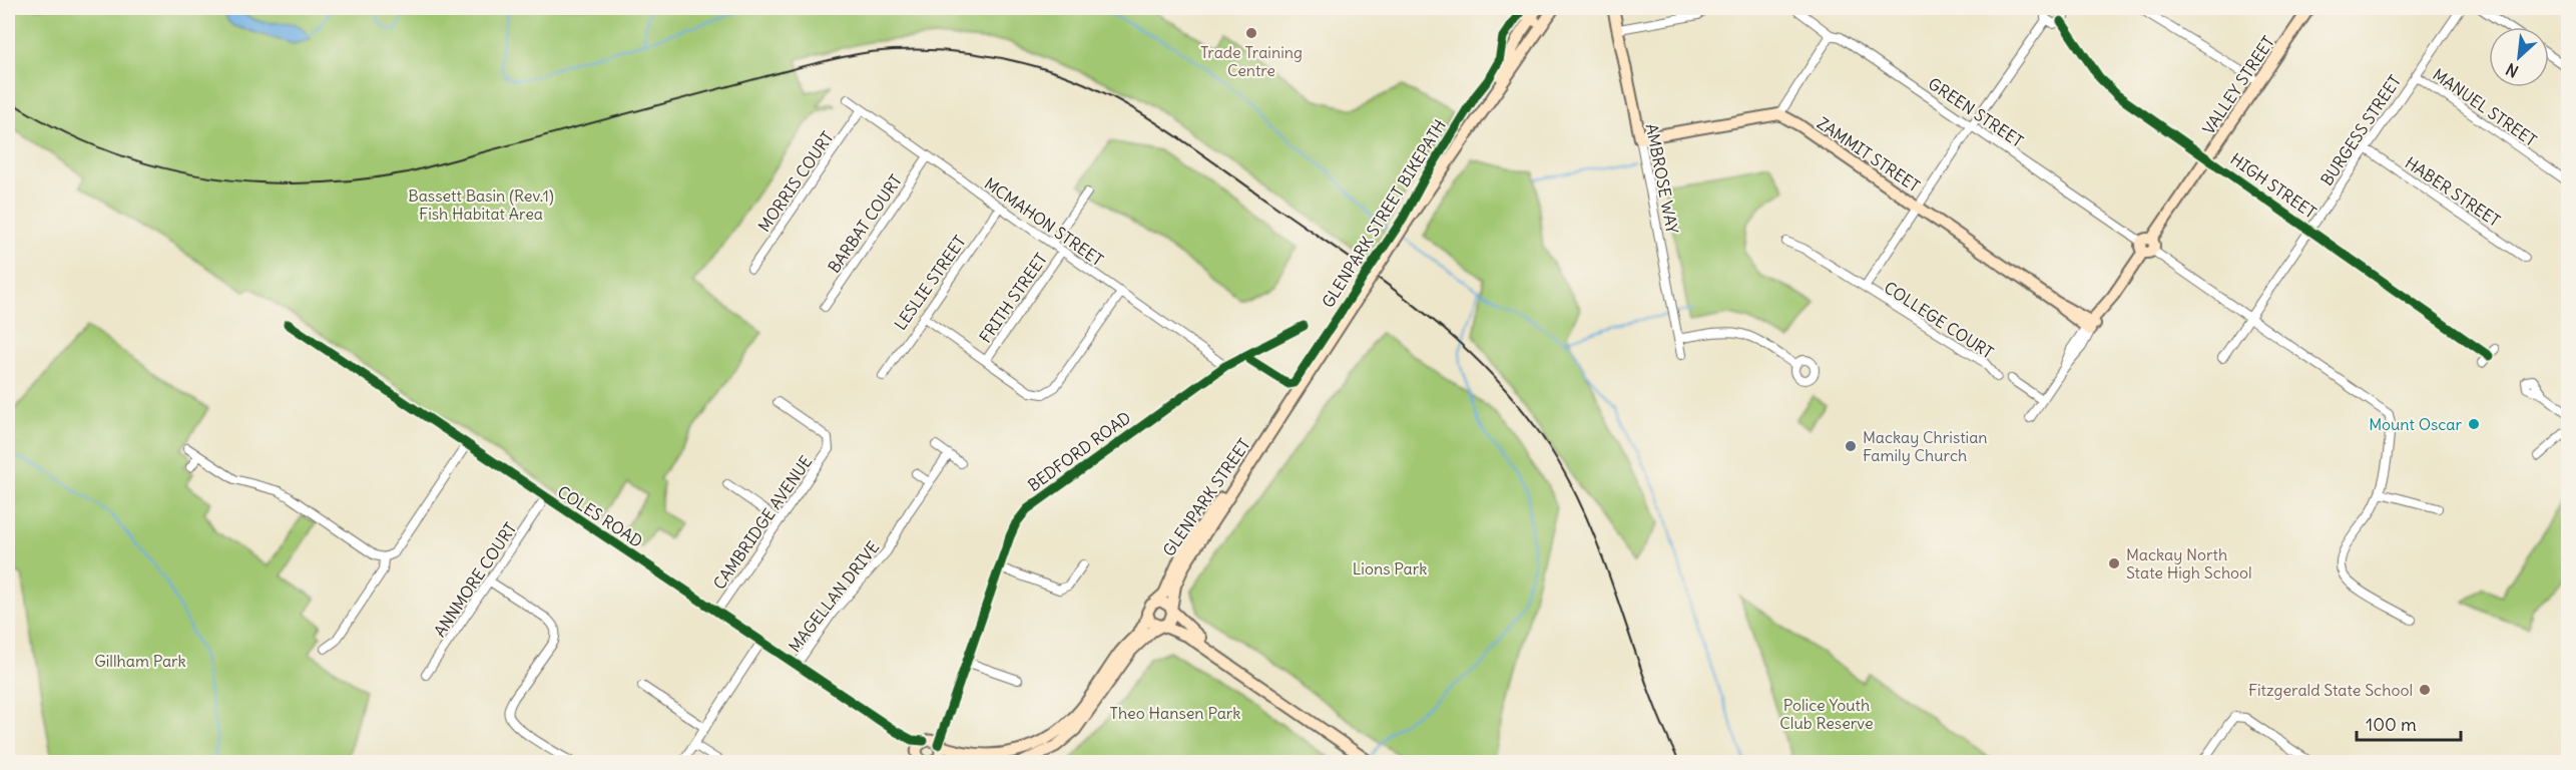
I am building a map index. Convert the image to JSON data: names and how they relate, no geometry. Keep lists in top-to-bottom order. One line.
{"streets":{"street":["VALLEY STREET","MANUEL STREET","GREEN STREET","BURGESS STREET","ZAMMIT STREET","AMBROSE WAY","MORRIS COURT","HIGH STREET","HABER STREET","MCMAHON STREET","BARBAT COURT","LESLIE STREET","FRITH STREET","COLLEGE COURT","BEDFORD ROAD","GLENPARK STREET","COLES ROAD","CAMBRIDGE AVENUE","ANNMORE COURT","MAGELLAN DRIVE"],"cycle path":["GLENPARK STREET BIKEPATH"]},"crossings":[["VALLEY STREET","GREEN STREET"],["VALLEY STREET","ZAMMIT STREET"],["VALLEY STREET","HIGH STREET"],["MANUEL STREET","BURGESS STREET"],["GREEN STREET","BURGESS STREET"],["BURGESS STREET","HIGH STREET"],["BURGESS STREET","HABER STREET"],["MORRIS COURT","MCMAHON STREET"],["MCMAHON STREET","BARBAT COURT"],["MCMAHON STREET","LESLIE STREET"],["MCMAHON STREET","FRITH STREET"],["MCMAHON STREET","BEDFORD ROAD"],["BEDFORD ROAD","COLES ROAD"],["COLES ROAD","CAMBRIDGE AVENUE"],["COLES ROAD","ANNMORE COURT"],["COLES ROAD","MAGELLAN DRIVE"]],"parks":["Bassett Basin (Rev.1) Fish Habitat Area","Lions Park","Gillham Park","Police Youth Club Reserve","Theo Hansen Park"],"places":["Trade Training Centre","Mount Oscar","Mackay Christian Family Church","Mackay North State High School","Fitzgerald State School"],"scale_bar":"100 m","north":"bottom left"}
